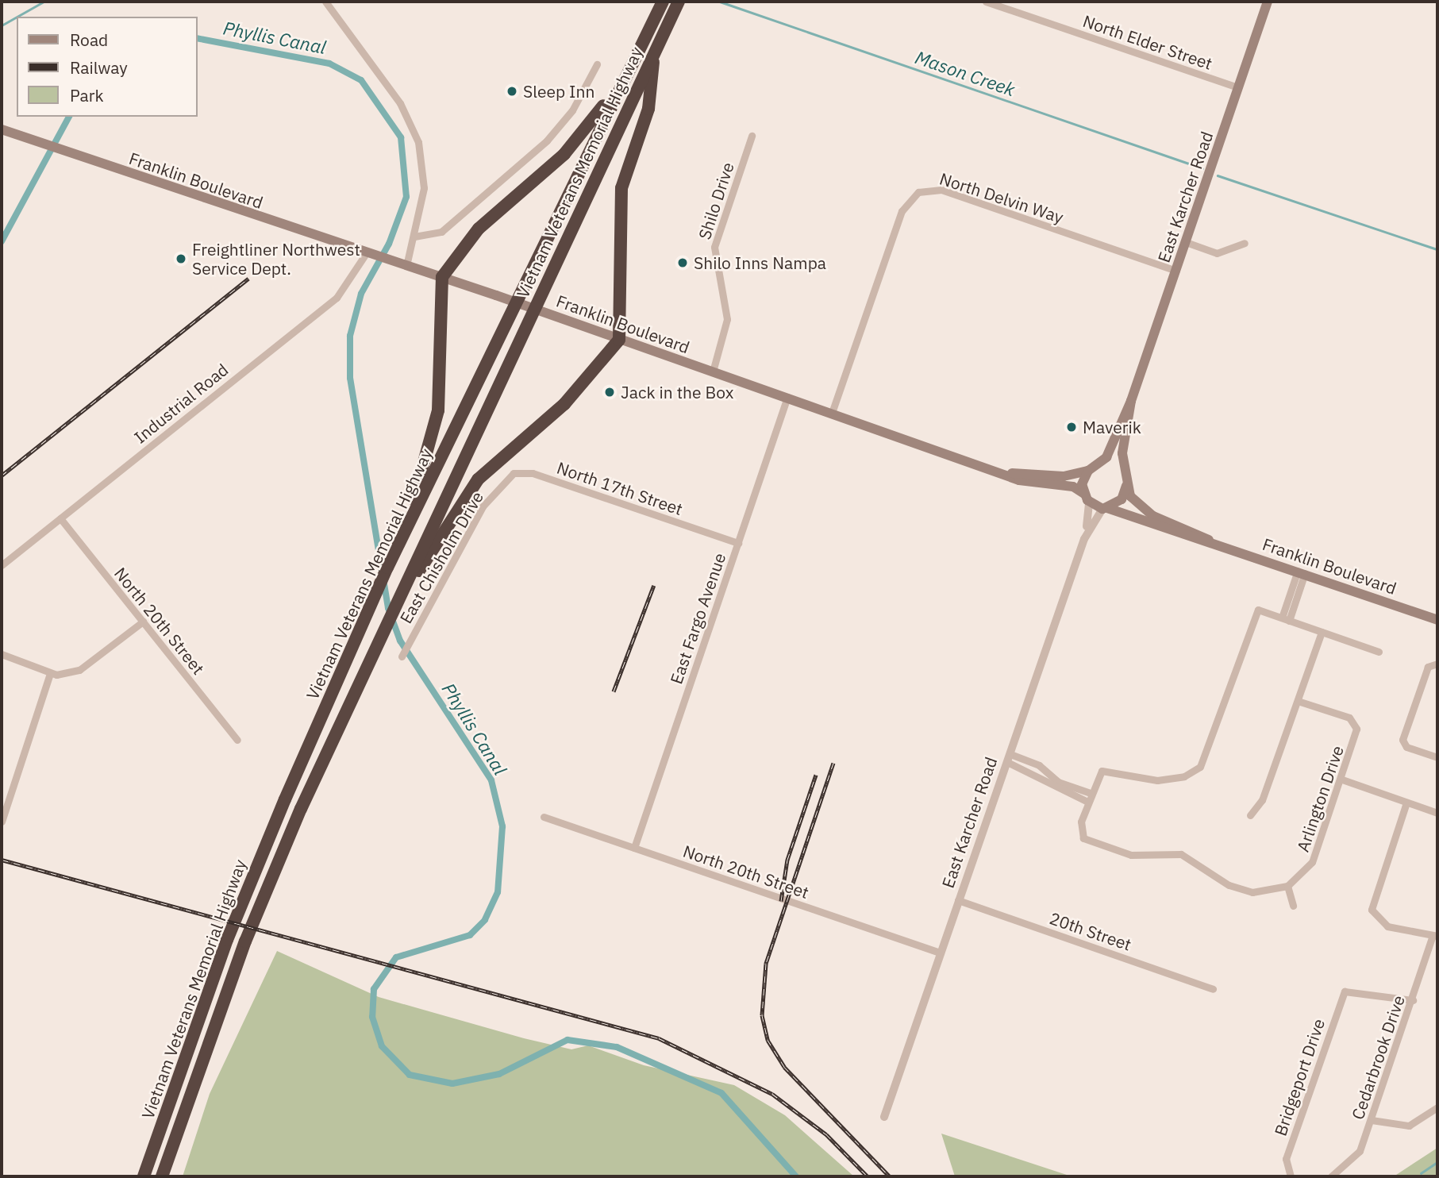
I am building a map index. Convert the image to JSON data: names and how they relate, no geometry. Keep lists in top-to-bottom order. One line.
{"streets":{"highway":["Vietnam Veterans Memorial Highway"],"main road":["Franklin Boulevard","East Karcher Road"],"street":["North Elder Street","North Delvin Way","Shilo Drive","Industrial Road","North 17th Street","East Chisholm Drive","East Fargo Avenue","North 20th Street","Arlington Drive","20th Street","Cedarbrook Drive","Bridgeport Drive"]},"crossings":[["North Elder Street","East Karcher Road"],["Franklin Boulevard","North Delvin Way"],["Franklin Boulevard","Shilo Drive"],["Franklin Boulevard","Industrial Road"],["Franklin Boulevard","East Fargo Avenue"],["East Karcher Road","North Delvin Way"],["East Karcher Road","North 20th Street"],["East Karcher Road","20th Street"],["Industrial Road","North 20th Street"],["North 17th Street","East Chisholm Drive"],["North 17th Street","East Fargo Avenue"],["East Fargo Avenue","North 20th Street"],["Cedarbrook Drive","Bridgeport Drive"]],"water":["Phyllis Canal","Mason Creek"],"places":["Sleep Inn","Freightliner Northwest Service Dept.","Shilo Inns Nampa","Jack in the Box","Maverik"],"legend":["Road","Railway","Park"]}
